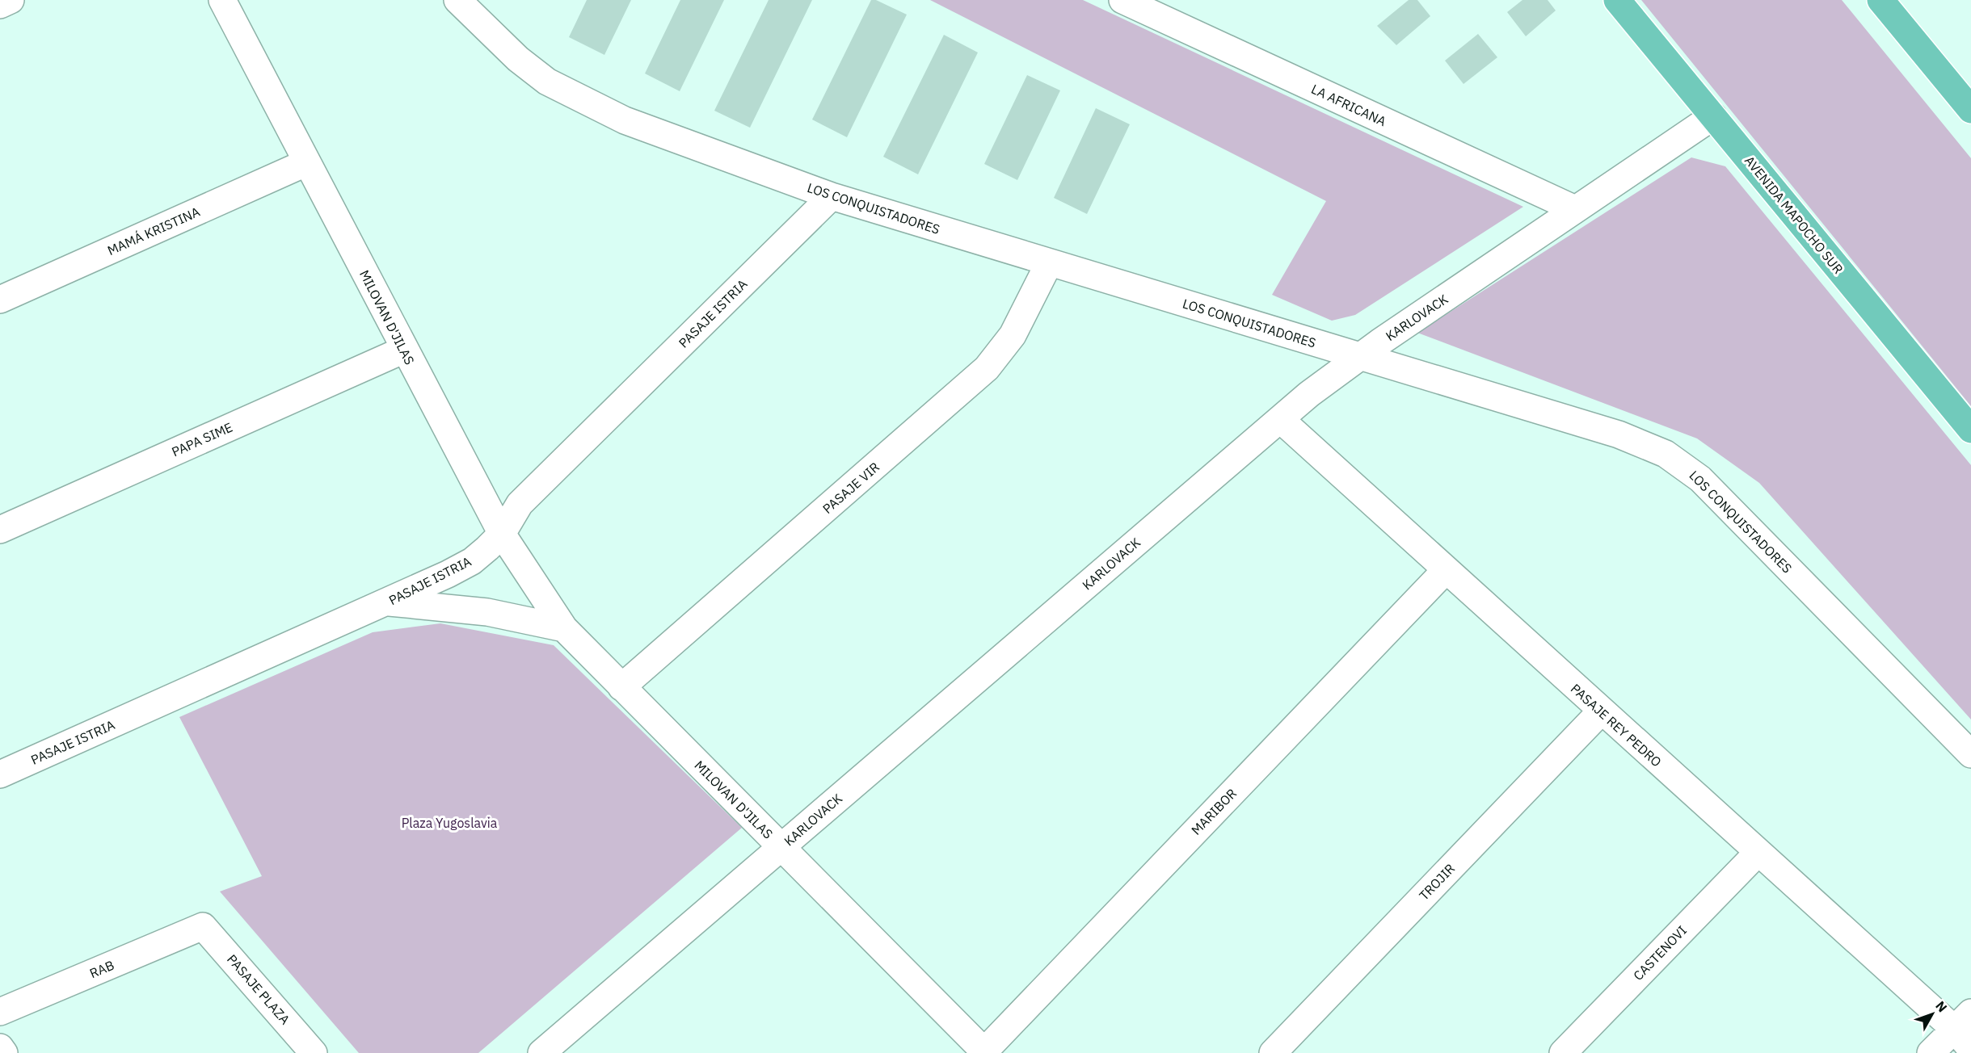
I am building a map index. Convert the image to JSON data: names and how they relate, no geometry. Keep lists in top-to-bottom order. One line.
{"streets":{"main road":["AVENIDA MAPOCHO SUR"],"street":["LA AFRICANA","LOS CONQUISTADORES","MAMÁ KRISTINA","PASAJE ISTRIA","MILOVAN D'JILAS","KARLOVACK","PAPA SIME","PASAJE VIR","PASAJE REY PEDRO","MARIBOR","TROJIR","CASTENOVI","RAB","PASAJE PLAZA"]},"crossings":[["LA AFRICANA","KARLOVACK"],["LOS CONQUISTADORES","PASAJE ISTRIA"],["LOS CONQUISTADORES","KARLOVACK"],["LOS CONQUISTADORES","PASAJE VIR"],["AVENIDA MAPOCHO SUR","KARLOVACK"],["MAMÁ KRISTINA","MILOVAN D'JILAS"],["PASAJE ISTRIA","MILOVAN D'JILAS"],["MILOVAN D'JILAS","KARLOVACK"],["MILOVAN D'JILAS","PAPA SIME"],["MILOVAN D'JILAS","PASAJE VIR"],["MILOVAN D'JILAS","MARIBOR"],["KARLOVACK","PASAJE REY PEDRO"],["PASAJE REY PEDRO","MARIBOR"],["PASAJE REY PEDRO","TROJIR"],["PASAJE REY PEDRO","CASTENOVI"],["RAB","PASAJE PLAZA"]],"parks":["Plaza Yugoslavia"],"north":"top right"}
